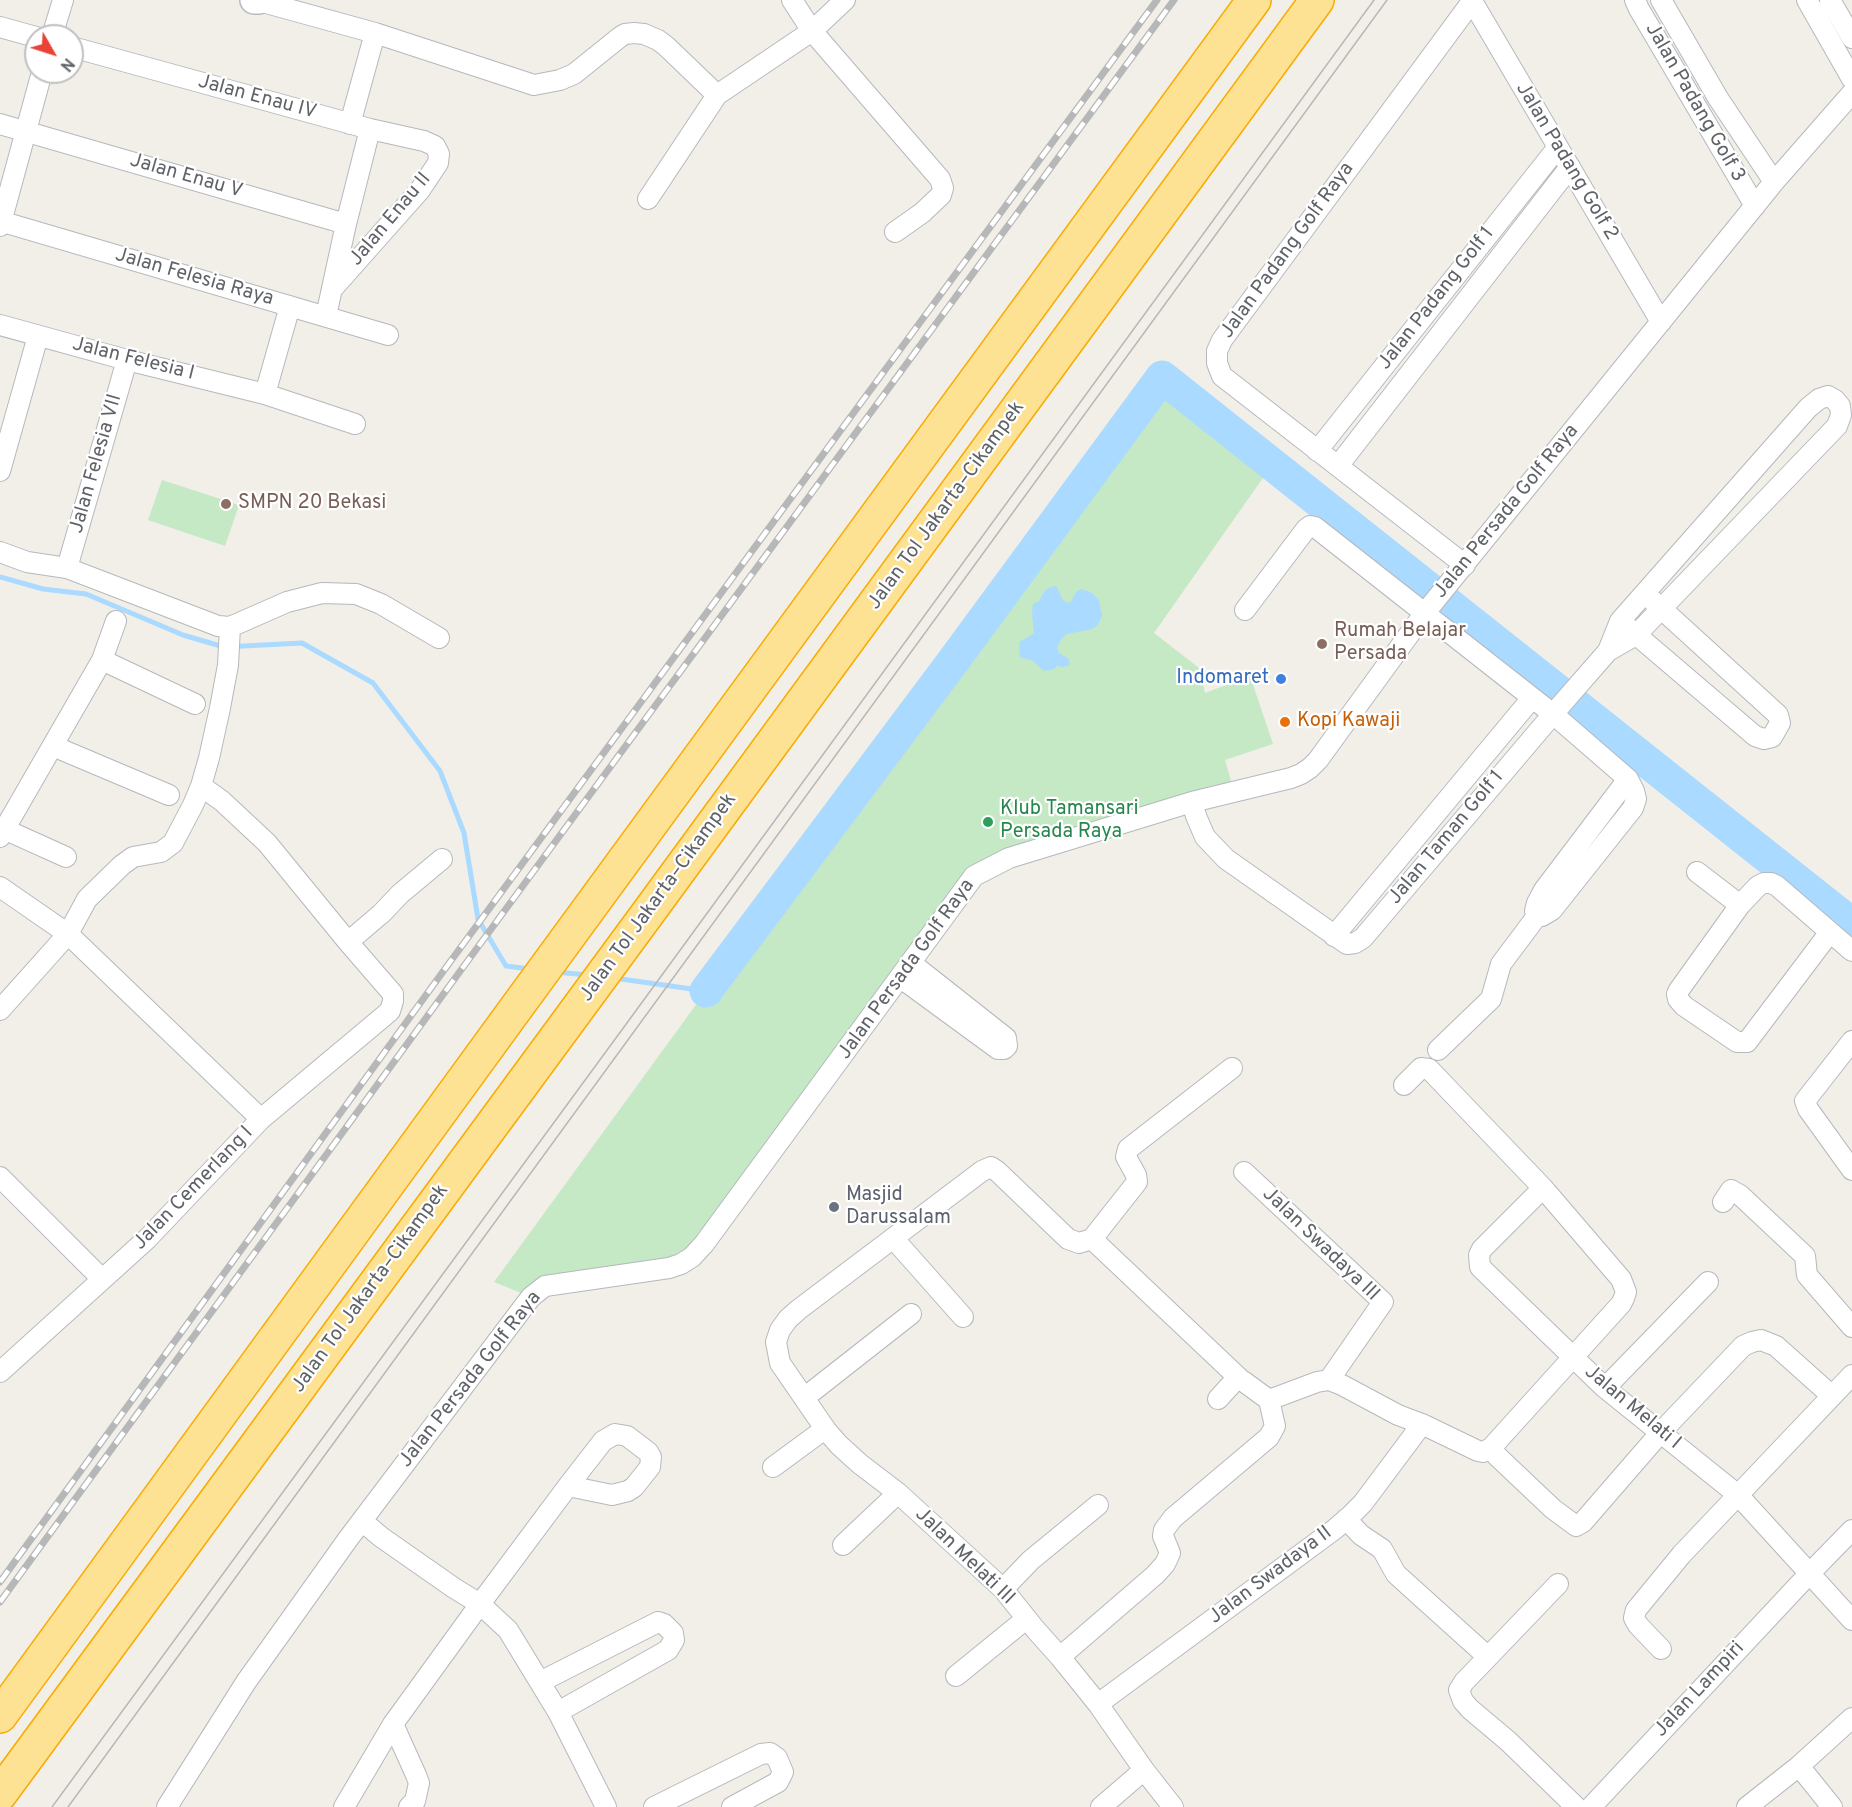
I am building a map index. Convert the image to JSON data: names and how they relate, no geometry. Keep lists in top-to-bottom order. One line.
{"streets":{"highway":["Jalan Tol Jakarta–Cikampek"],"street":["Jalan Enau IV","Jalan Padang Golf 3","Jalan Padang Golf 2","Jalan Enau V","Jalan Enau II","Jalan Padang Golf Raya","Jalan Felesia Raya","Jalan Padang Golf 1","Jalan Felesia I","Jalan Felesia VII","Jalan Persada Golf Raya","Jalan Taman Golf 1","Jalan Cemerlang I","Jalan Swadaya III","Jalan Melati I","Jalan Melati III","Jalan Swadaya II","Jalan Lampiri"]},"crossings":[["Jalan Enau IV","Jalan Enau II"],["Jalan Padang Golf 3","Jalan Persada Golf Raya"],["Jalan Padang Golf 2","Jalan Padang Golf Raya"],["Jalan Padang Golf 2","Jalan Padang Golf 1"],["Jalan Padang Golf 2","Jalan Persada Golf Raya"],["Jalan Padang Golf Raya","Jalan Padang Golf 1"],["Jalan Padang Golf Raya","Jalan Persada Golf Raya"],["Jalan Felesia I","Jalan Felesia VII"],["Jalan Persada Golf Raya","Jalan Taman Golf 1"],["Jalan Melati I","Jalan Lampiri"],["Jalan Melati III","Jalan Swadaya II"]],"places":["SMPN 20 Bekasi","Rumah Belajar Persada","Indomaret","Kopi Kawaji","Klub Tamansari Persada Raya","Masjid Darussalam"],"north":"bottom right"}
